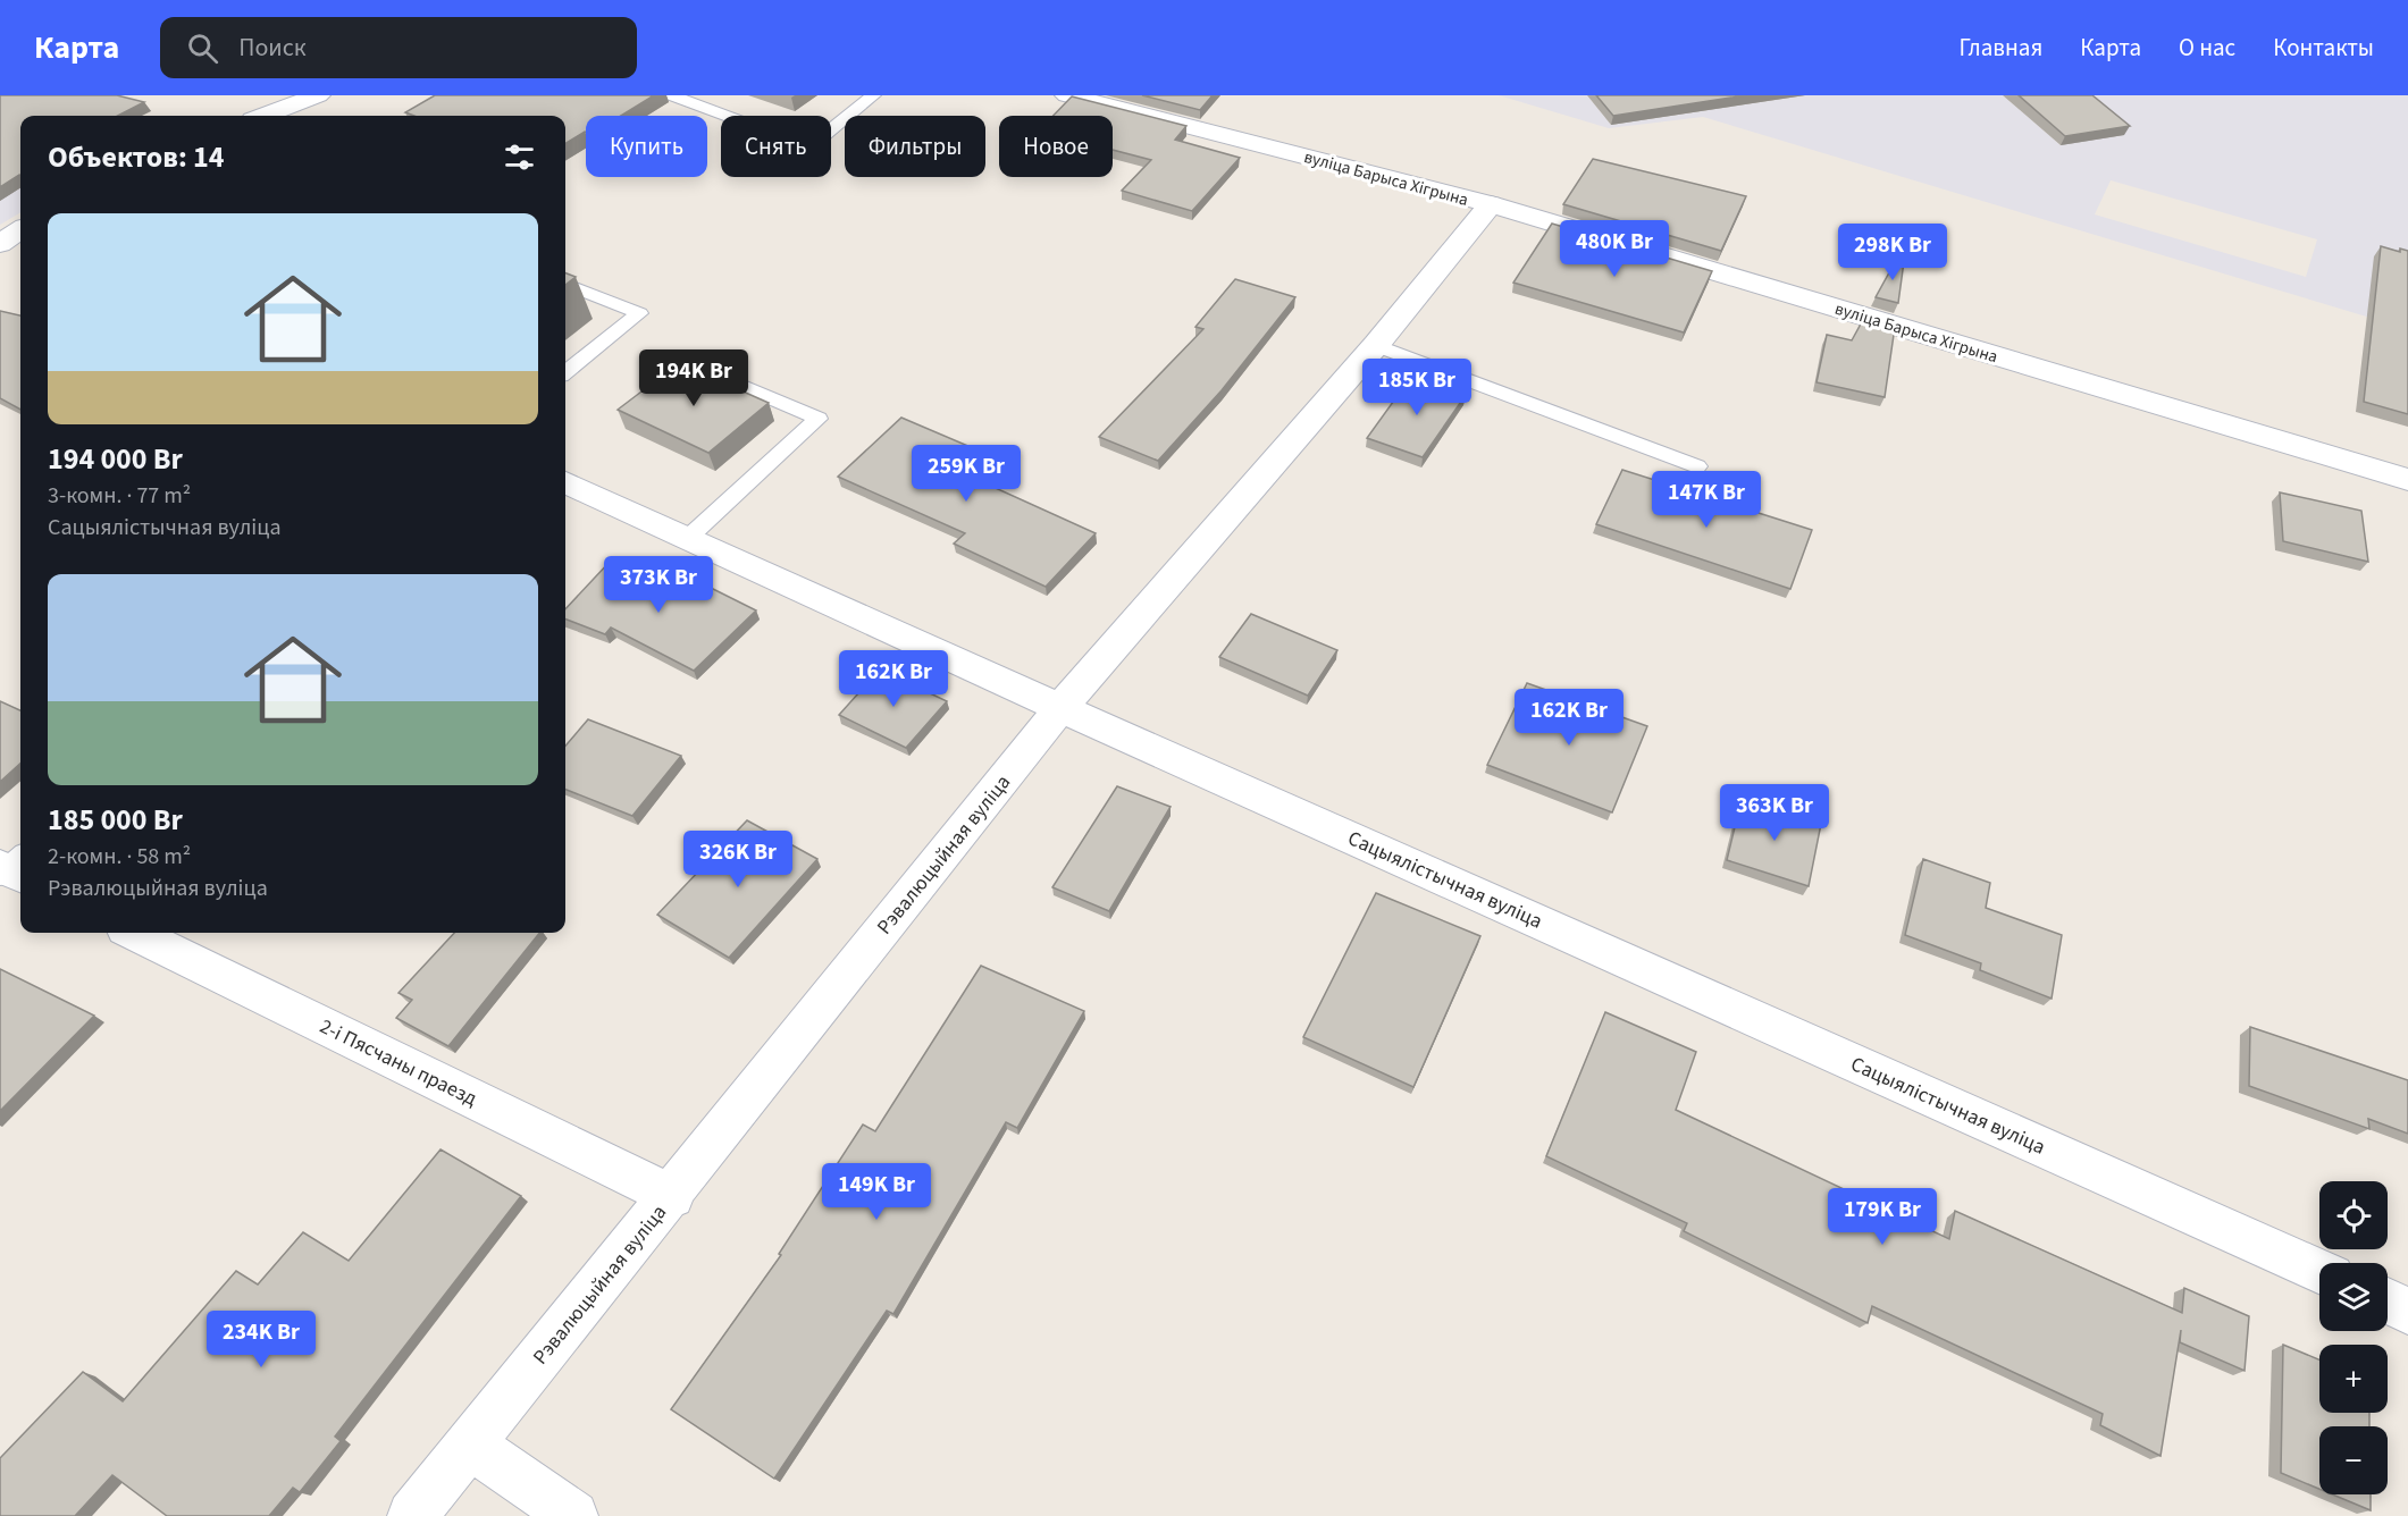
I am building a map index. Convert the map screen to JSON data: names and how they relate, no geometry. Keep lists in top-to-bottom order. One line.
{"streets":{"street":["вуліца Барыса Хігрына","Рэвалюцыйная вуліца","Сацыялістычная вуліца","2-і Пясчаны праезд"]},"crossings":[["вуліца Барыса Хігрына","Рэвалюцыйная вуліца"],["Рэвалюцыйная вуліца","Сацыялістычная вуліца"],["Рэвалюцыйная вуліца","2-і Пясчаны праезд"]],"page":{"header":"Карта","search":"Поиск","nav":["Главная","Карта","О нас","Контакты"],"chip":["Купить","Снять","Фильтры","Новое"],"heading":"Объектов: 14","list":[{"name":"194 000 Br","note":"3-комн. · 77 m² · Сацыялістычная вуліца"},{"name":"185 000 Br","note":"2-комн. · 58 m² · Рэвалюцыйная вуліца"}],"price":["480K Br","298K Br","194K Br","185K Br","259K Br","147K Br","373K Br","162K Br","162K Br","363K Br","326K Br","149K Br","179K Br","234K Br"],"map_buttons":["+","−"]}}
